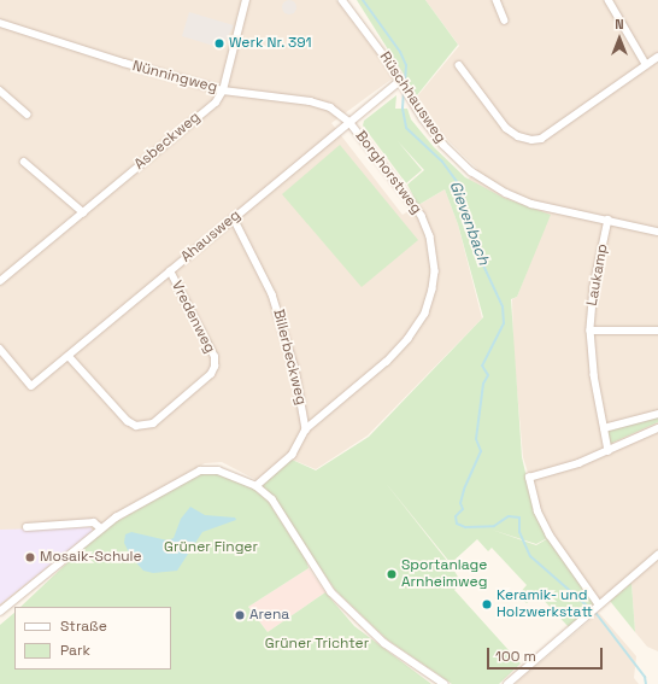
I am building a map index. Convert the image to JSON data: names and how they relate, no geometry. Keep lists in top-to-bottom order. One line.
{"streets":{"street":["Nünningweg","Rüschhausweg","Asbeckweg","Borghorstweg","Ahausweg","Laukamp","Vredenweg","Billerbeckweg"]},"crossings":[["Nünningweg","Asbeckweg"],["Nünningweg","Borghorstweg"],["Nünningweg","Ahausweg"],["Rüschhausweg","Ahausweg"],["Rüschhausweg","Laukamp"],["Borghorstweg","Ahausweg"],["Borghorstweg","Billerbeckweg"],["Ahausweg","Vredenweg"],["Ahausweg","Billerbeckweg"]],"water":["Gievenbach"],"parks":["Grüner Finger","Grüner Trichter"],"places":["Werk Nr. 391","Mosaik-Schule","Sportanlage Arnheimweg","Keramik- und Holzwerkstatt","Arena"],"legend":["Straße","Park"],"scale_bar":"100 m","north":"top"}
